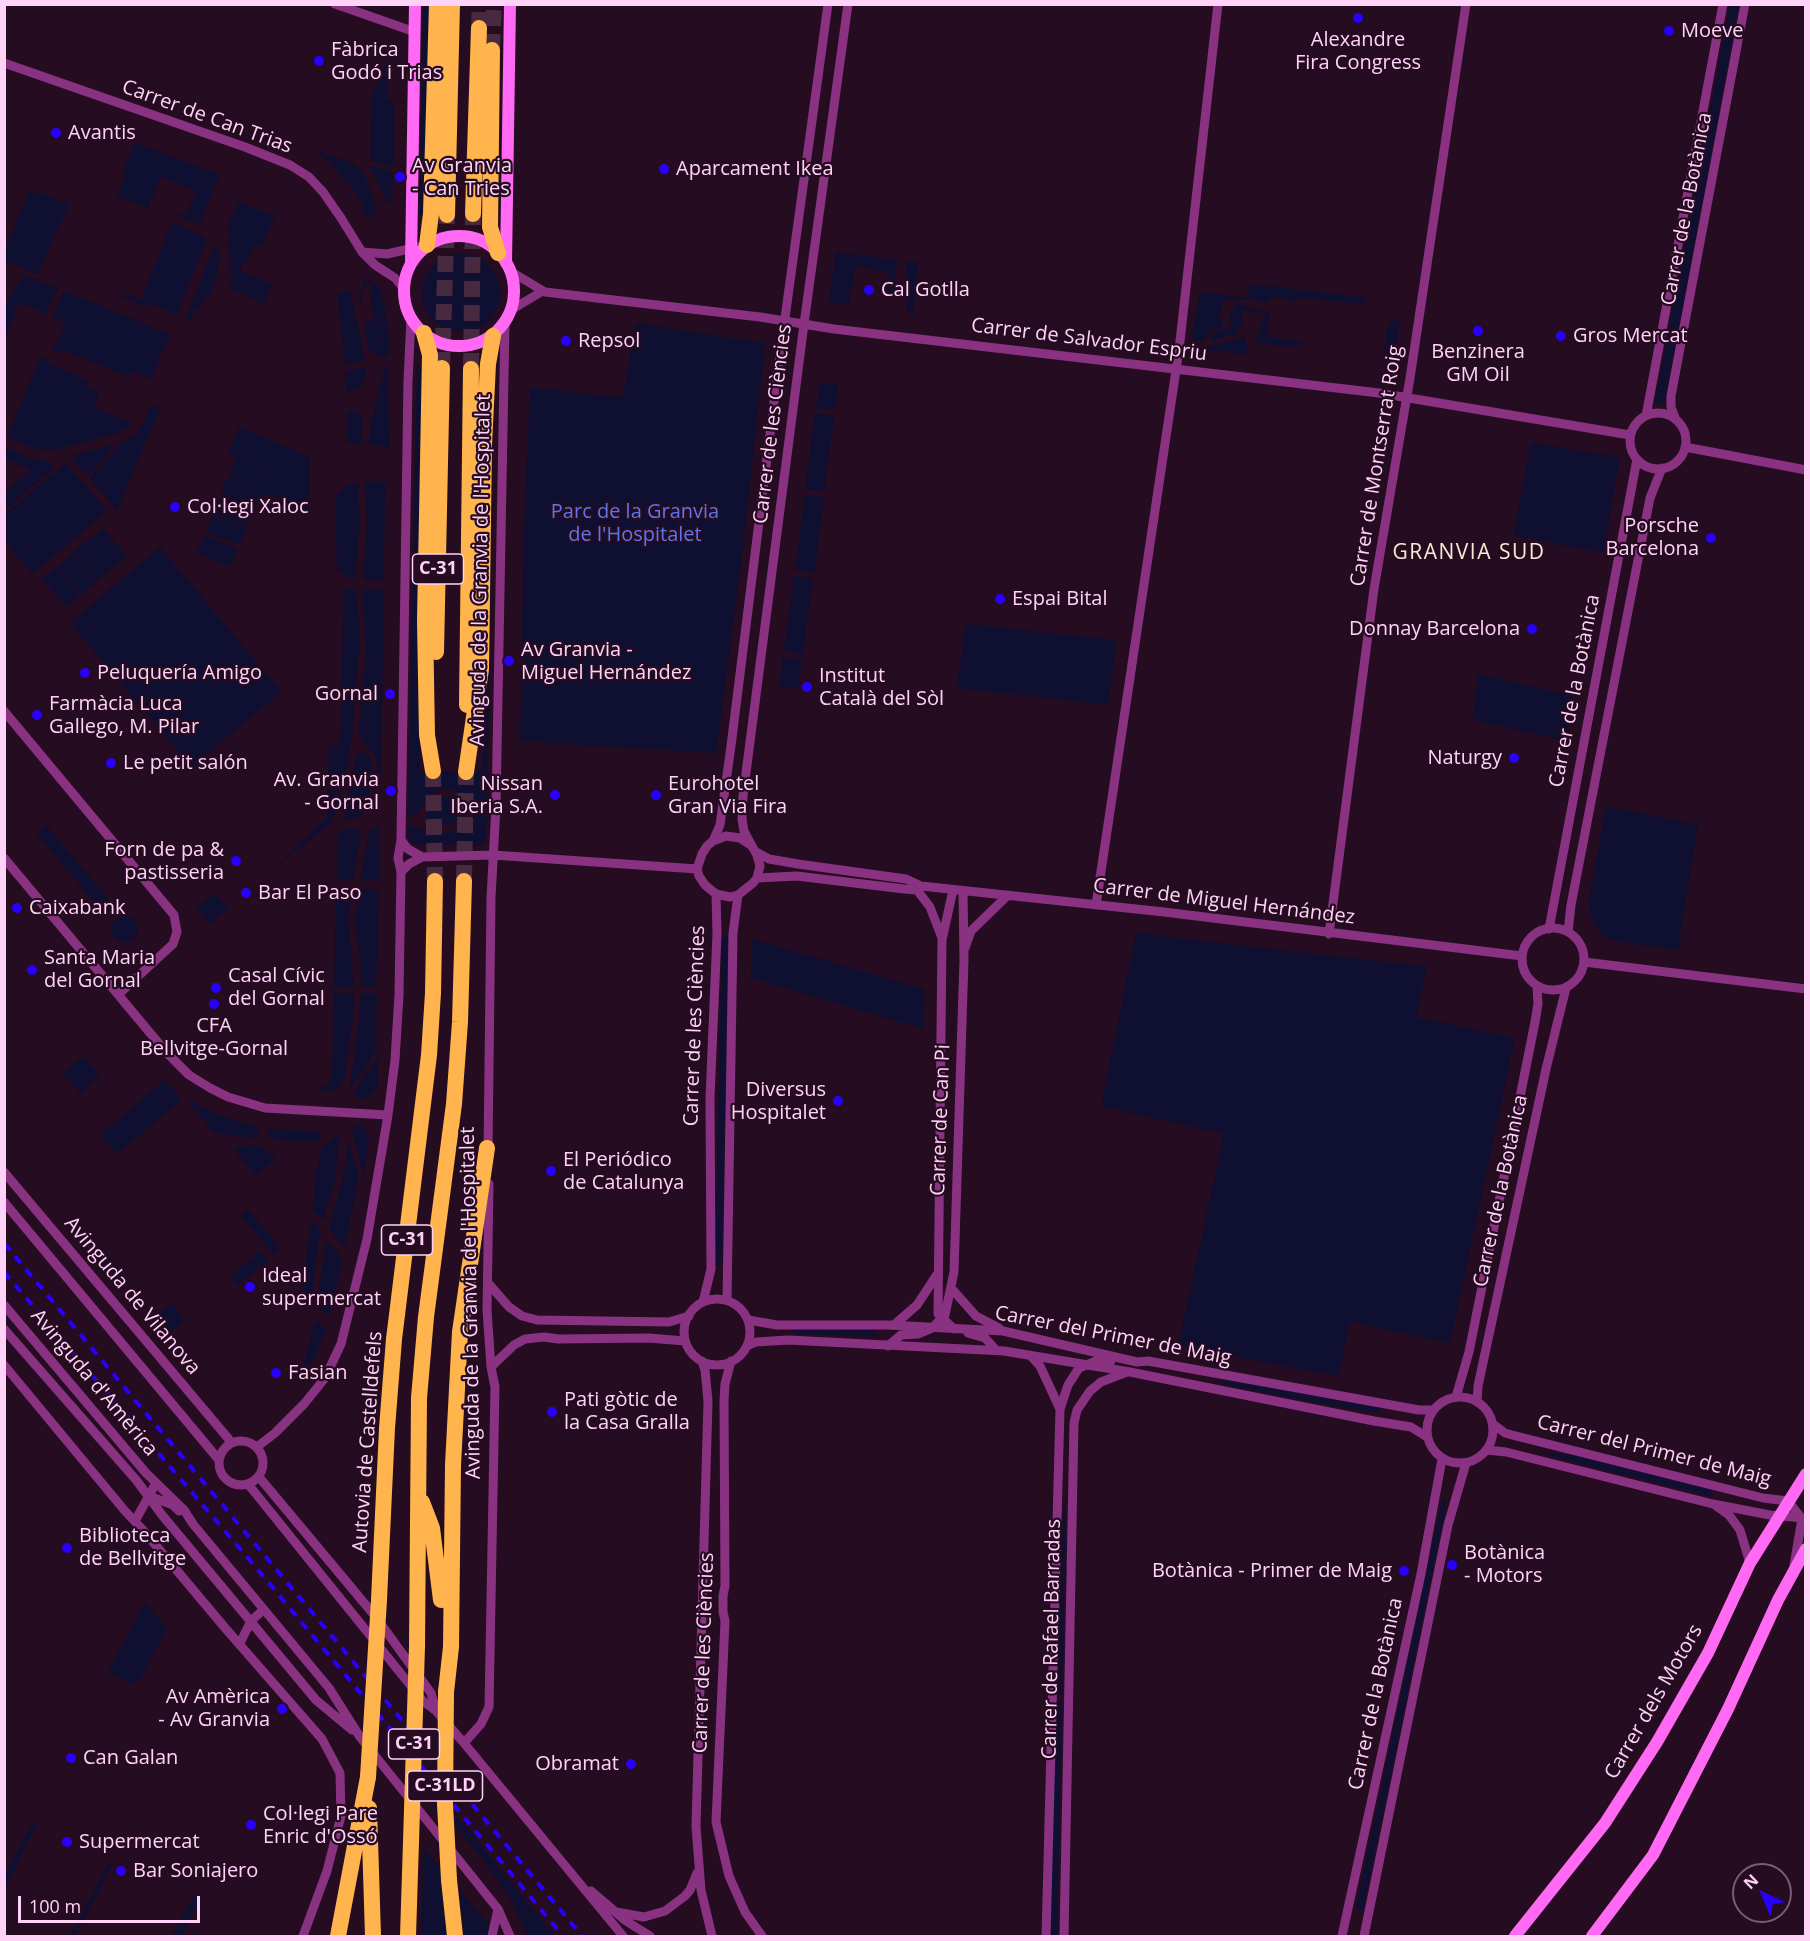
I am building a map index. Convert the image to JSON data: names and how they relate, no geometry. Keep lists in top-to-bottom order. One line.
{"streets":{"highway":["C-31","Autovia de Castelldefels","C-31LD"],"street":["Carrer de Can Trias","Carrer de la Botànica","Carrer de Salvador Espriu","Carrer de les Ciències","Carrer de Montserrat Roig","Avinguda de la Granvia de l'Hospitalet","Carrer de Miguel Hernández","Carrer de Can Pi","Avinguda de Vilanova","Carrer del Primer de Maig","Avinguda d'Amèrica","Carrer de Rafael Barradas","Carrer dels Motors"]},"crossings":[["Carrer de Can Trias","Carrer de Salvador Espriu"],["Carrer de Can Trias","C-31"],["Carrer de Can Trias","Avinguda de la Granvia de l'Hospitalet"],["Carrer de la Botànica","Carrer de Salvador Espriu"],["Carrer de la Botànica","Carrer de Miguel Hernández"],["Carrer de la Botànica","Carrer del Primer de Maig"],["Carrer de Salvador Espriu","Carrer de les Ciències"],["Carrer de Salvador Espriu","Carrer de Montserrat Roig"],["Carrer de Salvador Espriu","C-31"],["Carrer de Salvador Espriu","Avinguda de la Granvia de l'Hospitalet"],["Carrer de les Ciències","Carrer de Miguel Hernández"],["Carrer de les Ciències","Carrer del Primer de Maig"],["Carrer de Montserrat Roig","Carrer de Miguel Hernández"],["C-31","Avinguda de la Granvia de l'Hospitalet"],["C-31","C-31LD"],["Carrer de Miguel Hernández","Carrer de Can Pi"],["Carrer de Can Pi","Carrer del Primer de Maig"],["Carrer del Primer de Maig","Carrer de Rafael Barradas"],["Carrer del Primer de Maig","Carrer dels Motors"]],"districts":["GRANVIA SUD"],"parks":["Parc de la Granvia de l'Hospitalet"],"places":["Alexandre Fira Congress","Moeve","Fàbrica Godó i Trias","Avantis","Aparcament Ikea","Av Granvia - Can Tries","Cal Gotlla","Benzinera GM Oil","Gros Mercat","Repsol","Col·legi Xaloc","Porsche Barcelona","Espai Bital","Donnay Barcelona","Av Granvia - Miguel Hernández","Peluquería Amigo","Institut Català del Sòl","Gornal","Farmàcia Luca Gallego, M. Pilar","Naturgy","Le petit salón","Av. Granvia - Gornal","Nissan Iberia S.A.","Eurohotel Gran Via Fira","Forn de pa & pastisseria","Bar El Paso","Caixabank","Santa Maria del Gornal","Casal Cívic del Gornal","CFA Bellvitge-Gornal","Diversus Hospitalet","El Periódico de Catalunya","Ideal supermercat","Fasian","Pati gòtic de la Casa Gralla","Biblioteca de Bellvitge","Botànica - Motors","Botànica - Primer de Maig","Av Amèrica - Av Granvia","Can Galan","Obramat","Col·legi Pare Enric d'Ossó","Supermercat","Bar Soniajero"],"scale_bar":"100 m","north":"top left"}
